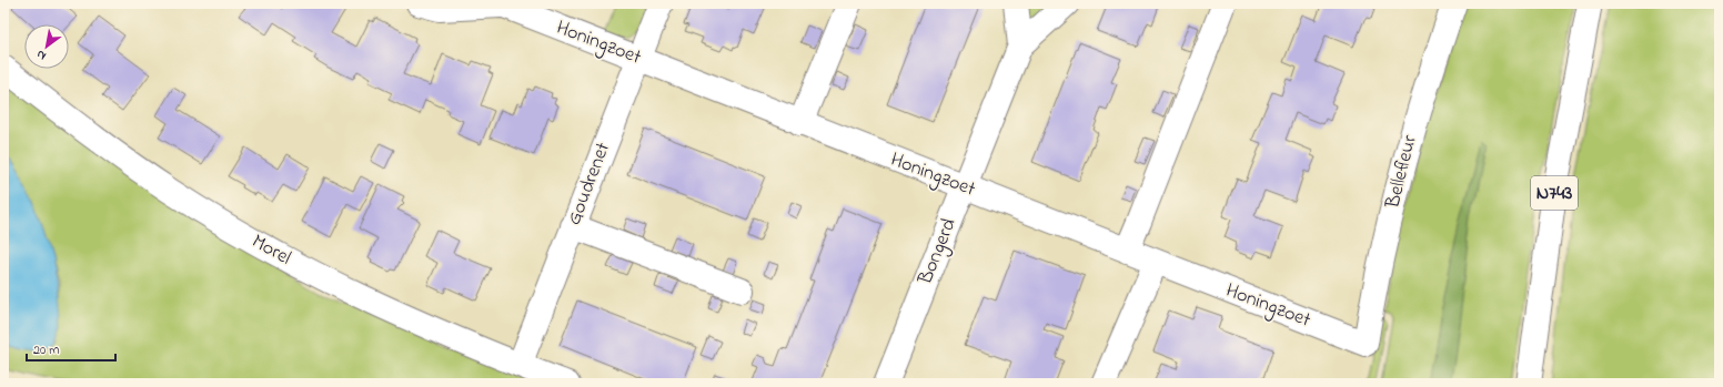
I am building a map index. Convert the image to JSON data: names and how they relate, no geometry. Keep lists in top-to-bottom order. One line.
{"streets":{"street":["Honingzoet","Bellefleur","Goudrenet","N743","Morel","Bongerd"]},"crossings":[["Honingzoet","Bellefleur"],["Honingzoet","Goudrenet"],["Honingzoet","Bongerd"],["Goudrenet","Morel"]],"scale_bar":"20 m","north":"bottom left"}
